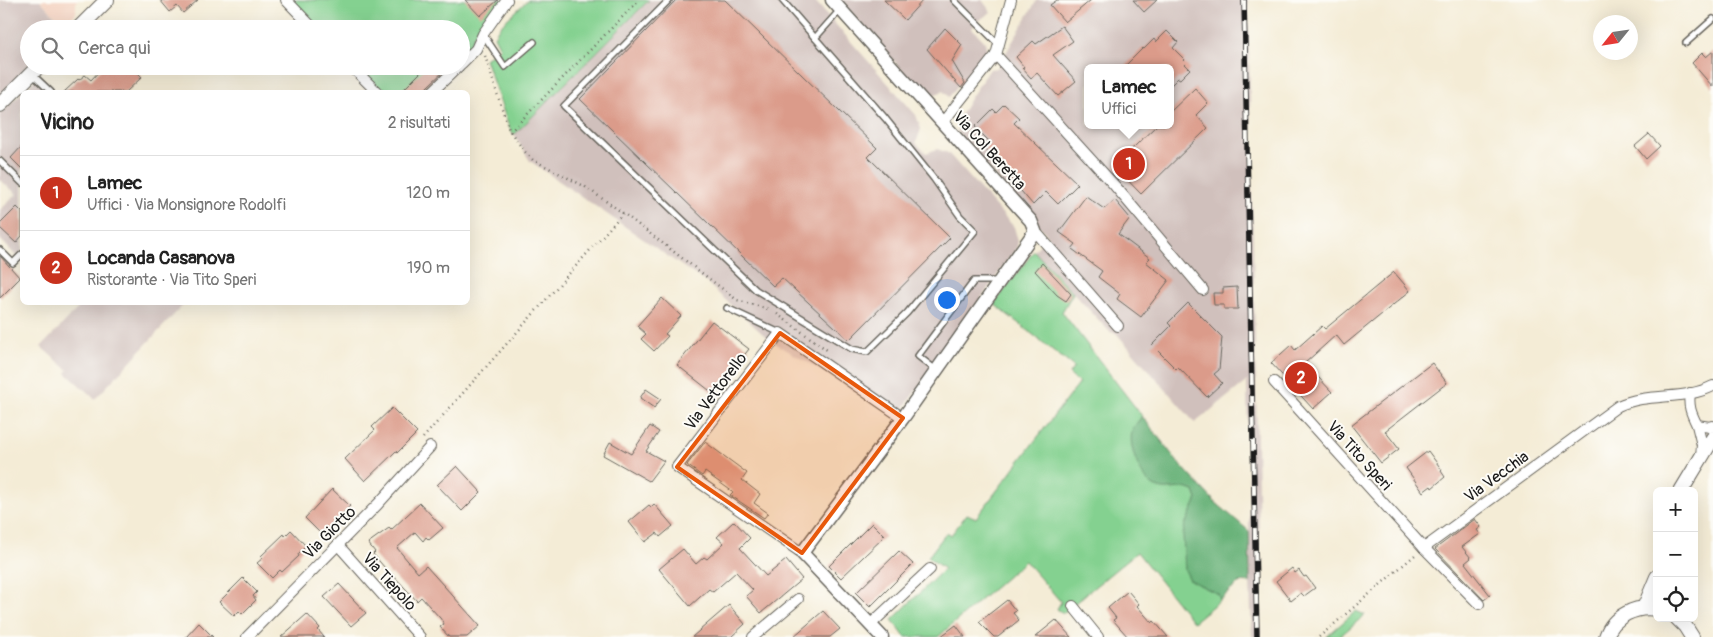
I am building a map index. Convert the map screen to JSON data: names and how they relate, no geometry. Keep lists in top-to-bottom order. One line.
{"streets":{"street":["Via Col Beretta","Via Vettorello","Via Tito Speri","Via Vecchia","Via Giotto","Via Tiepolo"]},"crossings":[["Via Tito Speri","Via Vecchia"],["Via Giotto","Via Tiepolo"]],"north":"bottom left","page":{"search":"Cerca qui","popup":["Lamec","Uffici"],"heading":["Vicino","2 risultati"],"pins":["1","2"],"list":[{"mark":"1","name":"Lamec","note":"Uffici · Via Monsignore Rodolfi","value":"120 m"},{"mark":"2","name":"Locanda Casanova","note":"Ristorante · Via Tito Speri","value":"190 m"}],"map_buttons":["+","−"]}}
